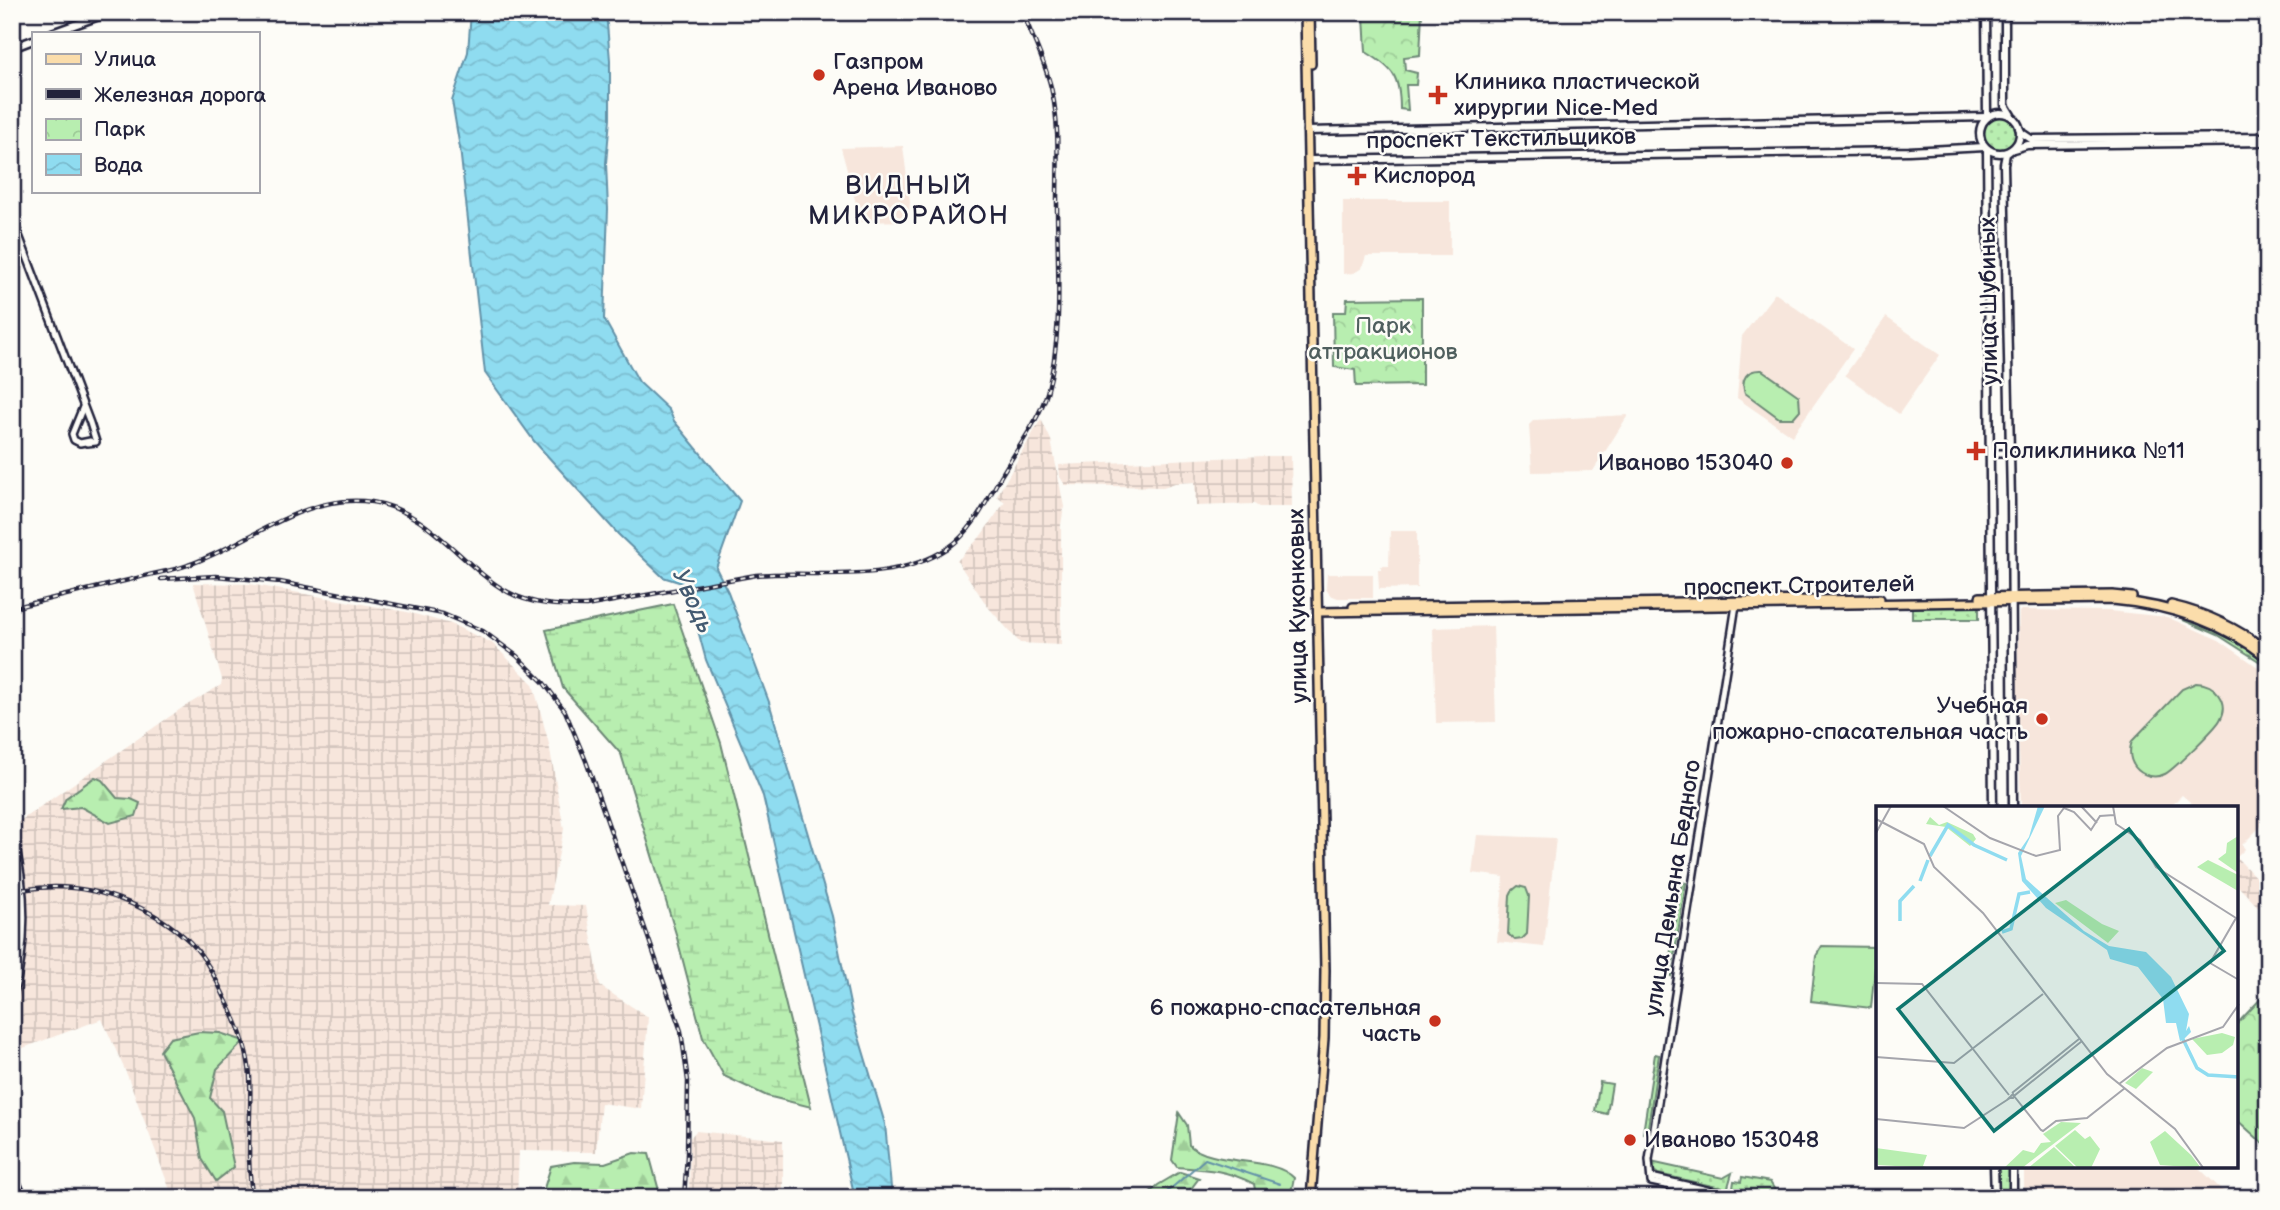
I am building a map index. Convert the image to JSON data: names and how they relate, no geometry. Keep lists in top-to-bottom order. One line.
{"streets":{"main road":["проспект Текстильщиков","улица Шубиных","проспект Строителей","улица Куконковых"],"street":["улица Демьяна Бедного"]},"crossings":[["проспект Текстильщиков","улица Шубиных"],["проспект Текстильщиков","улица Куконковых"],["улица Шубиных","проспект Строителей"],["проспект Строителей","улица Куконковых"],["проспект Строителей","улица Демьяна Бедного"]],"districts":["ВИДНЫЙ МИКРОРАЙОН"],"water":["Уводь"],"parks":["Парк аттракционов"],"places":{"other":["Газпром Арена Иваново","Иваново 153040","Учебная пожарно-спасательная часть","6 пожарно-спасательная часть","Иваново 153048"],"health":["Клиника пластической хирургии Nice-Med","Кислород","Поликлиника №11"]},"legend":["Улица","Железная дорога","Парк","Вода"]}
